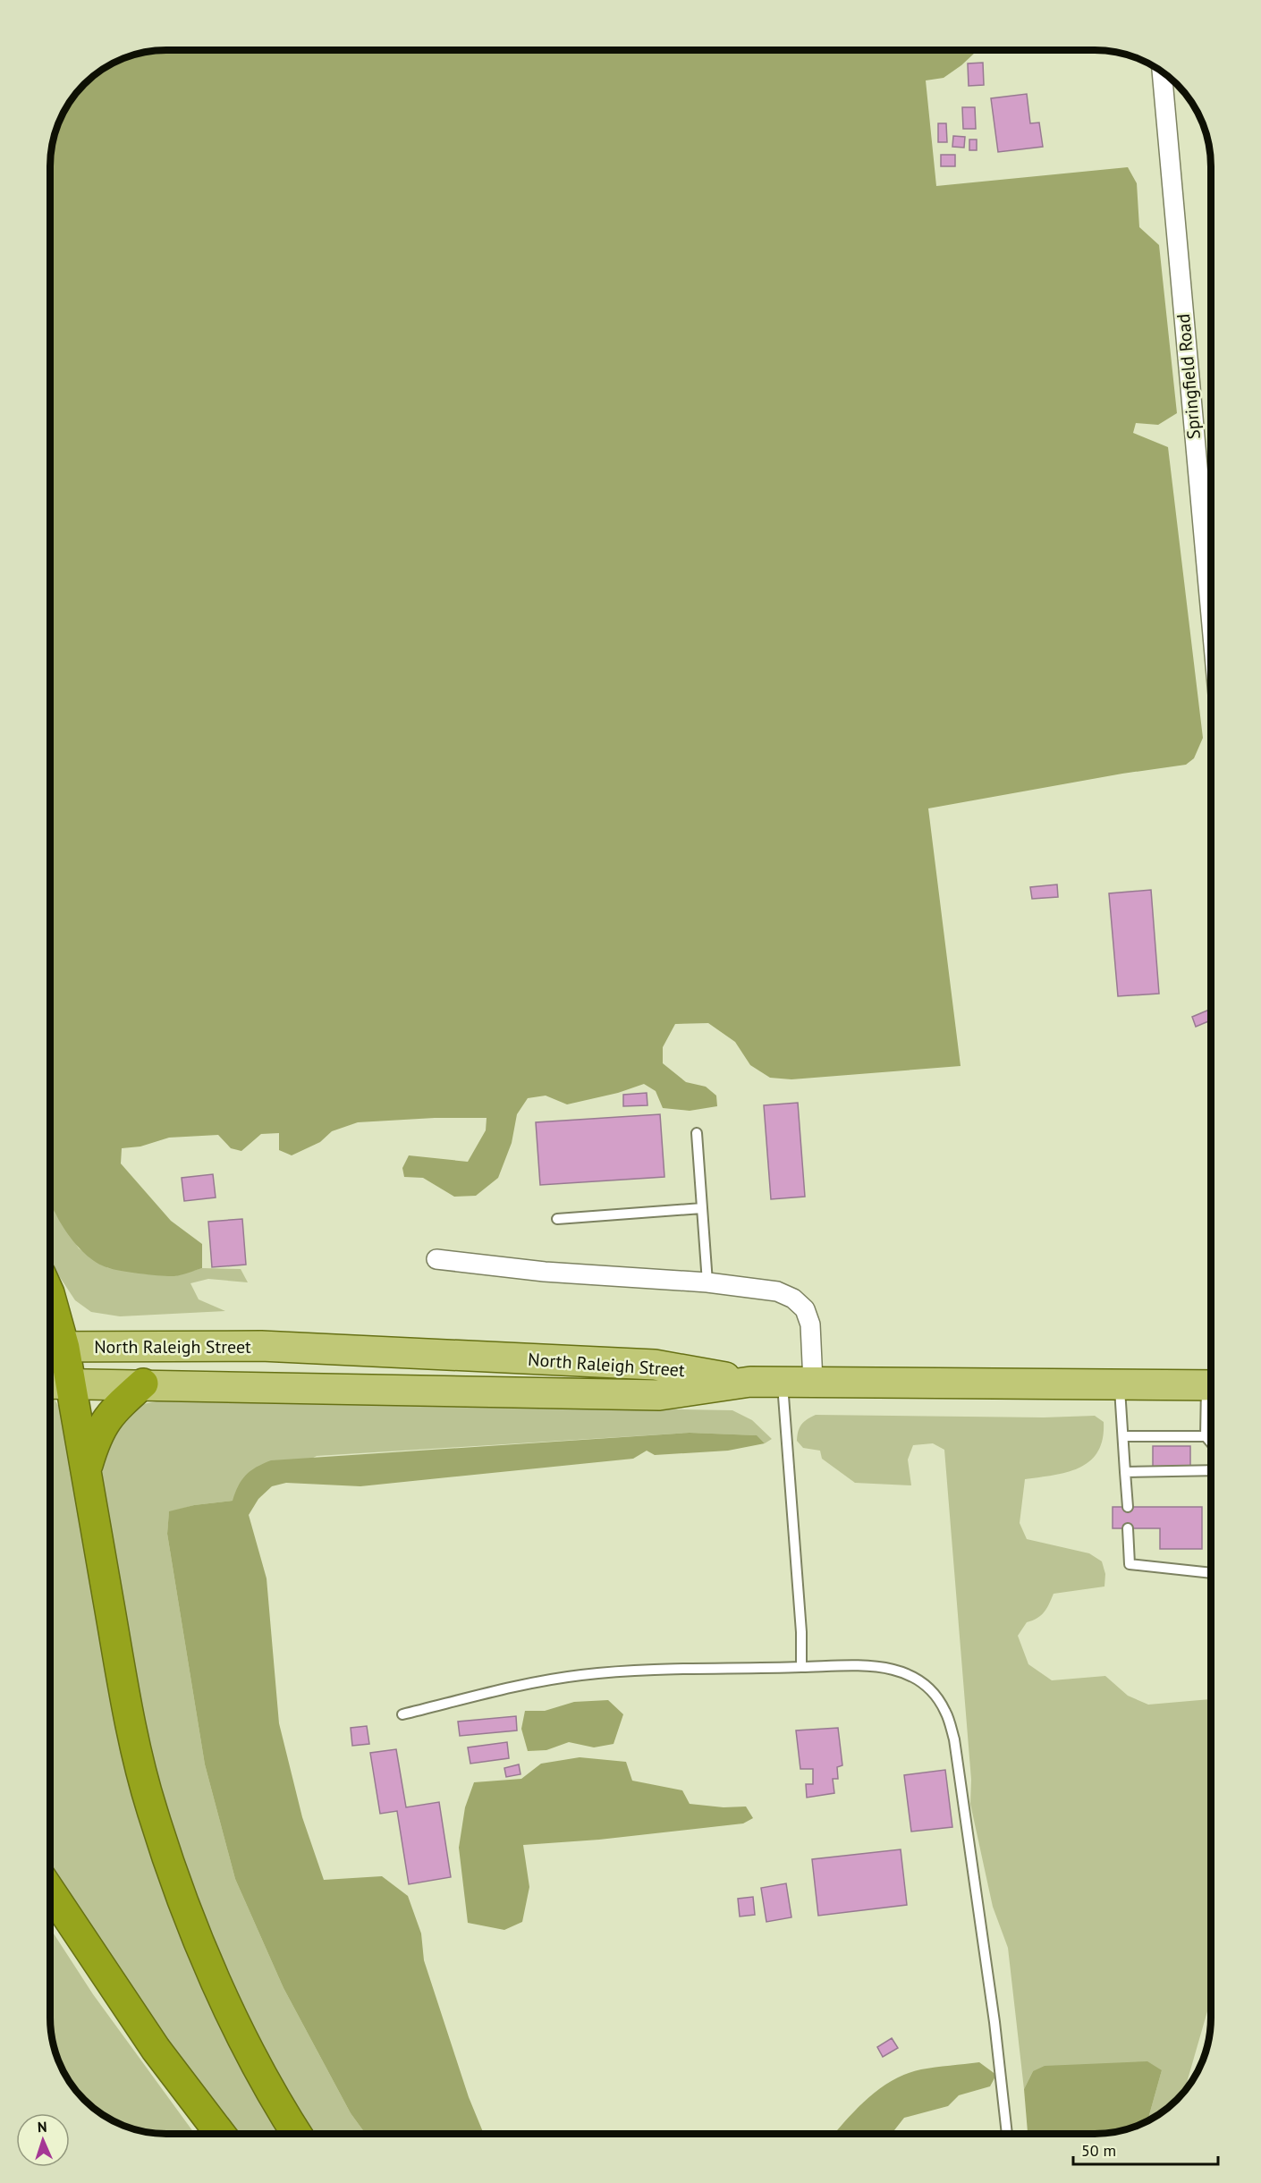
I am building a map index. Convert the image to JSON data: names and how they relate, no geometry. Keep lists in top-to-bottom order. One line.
{"streets":{"main road":["North Raleigh Street"],"street":["Springfield Road"]},"scale_bar":"50 m","north":"top"}
